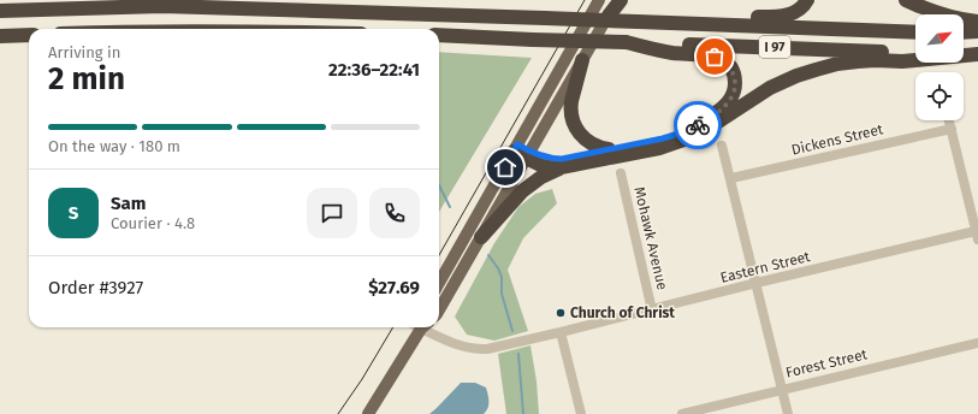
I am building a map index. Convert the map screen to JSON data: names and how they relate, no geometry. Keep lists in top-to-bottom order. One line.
{"streets":{"highway":["I 97"],"street":["Dickens Street","Mohawk Avenue","Eastern Street","Forest Street"]},"crossings":[["Mohawk Avenue","Eastern Street"]],"places":["Church of Christ"],"north":"top right","page":{"heading":["2 min","Arriving in","22:36–22:41"],"panel":["Sam","Courier · 4.8","Order #3927","$27.69"],"bar":"On the way · 180 m","round":"S"}}
